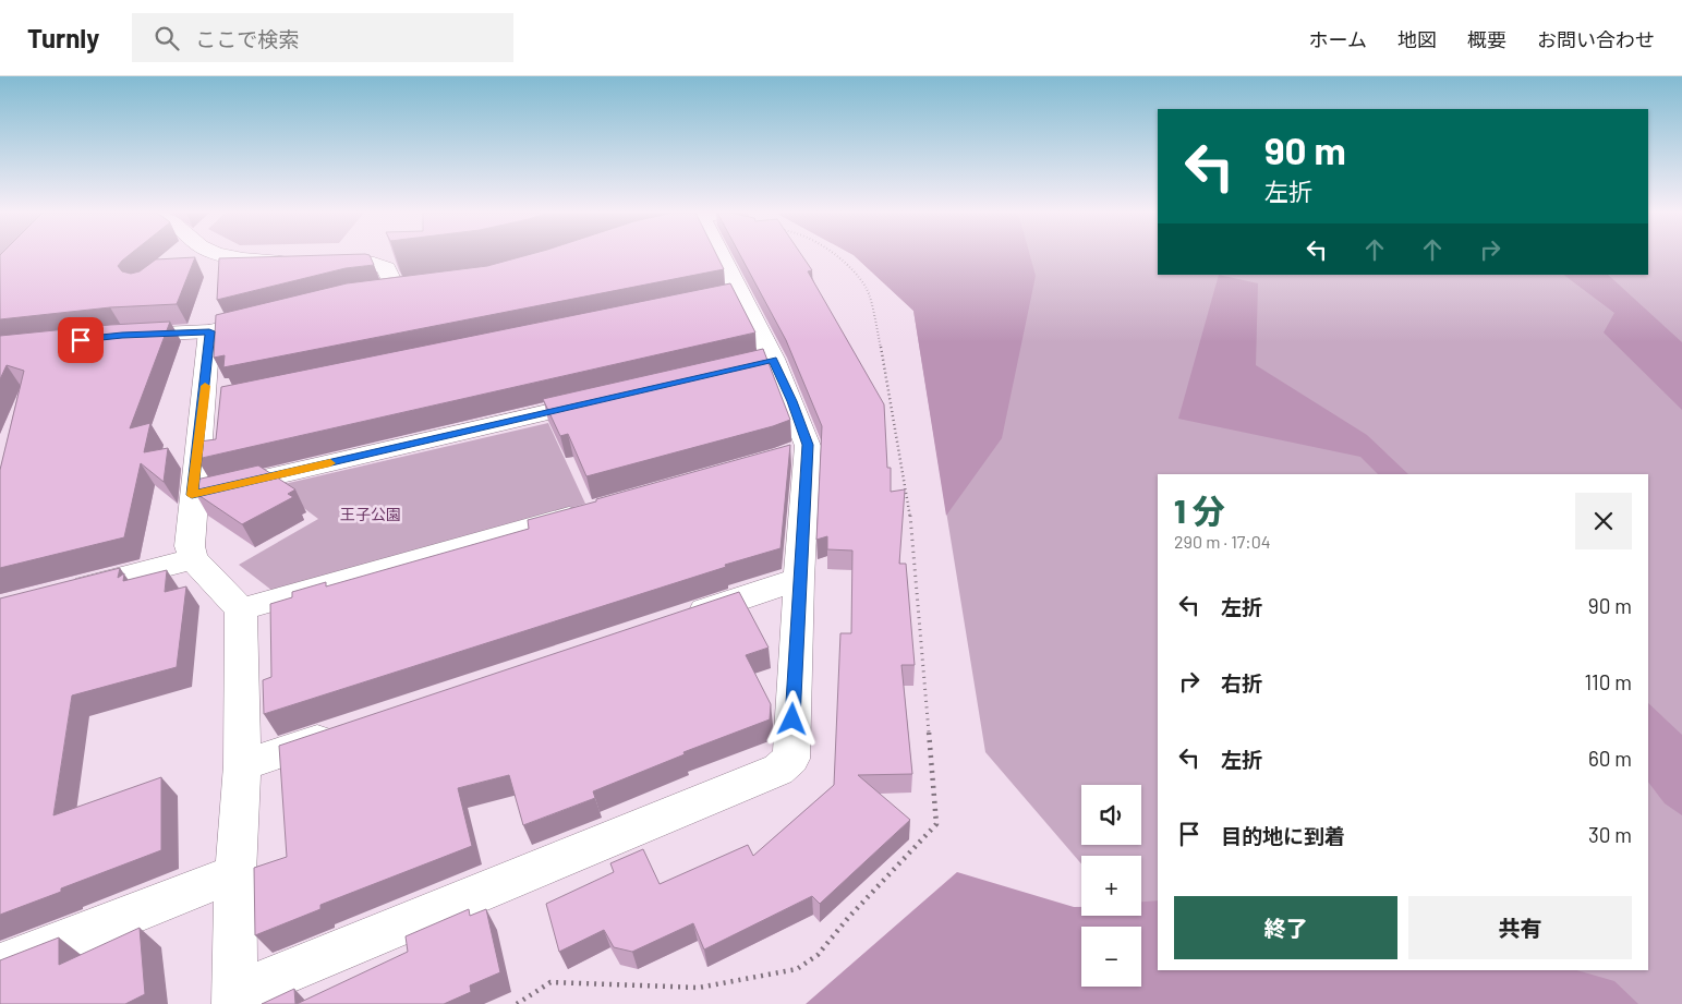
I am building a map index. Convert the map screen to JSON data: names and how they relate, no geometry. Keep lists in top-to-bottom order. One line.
{"parks":["王子公園"],"page":{"header":"Turnly","search":"ここで検索","nav":["ホーム","地図","概要","お問い合わせ"],"turn":["90 m","左折"],"heading":["1 分","290 m · 17:04"],"list":[{"name":"左折","value":"90 m"},{"name":"右折","value":"110 m"},{"name":"左折","value":"60 m"},{"name":"目的地に到着","value":"30 m"}],"map_buttons":["+","−"],"buttons":["終了","共有"]}}
